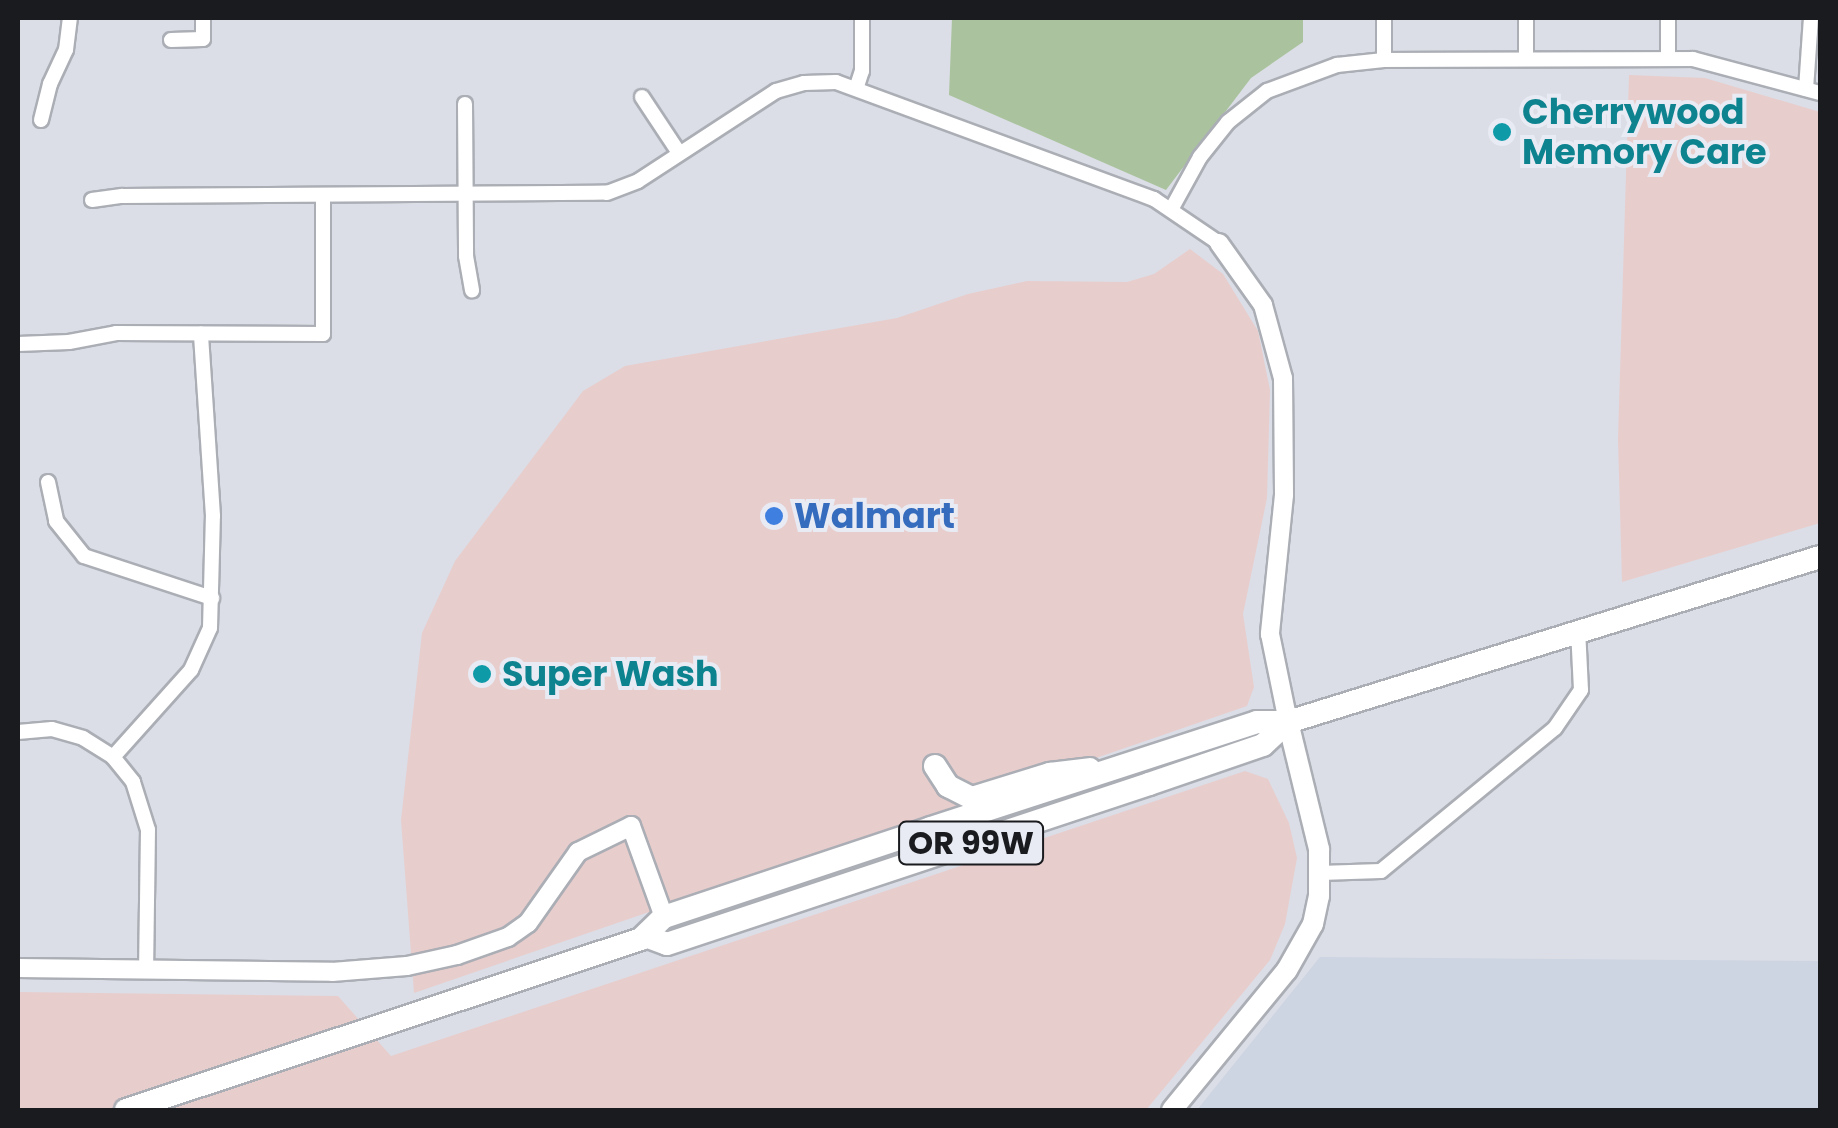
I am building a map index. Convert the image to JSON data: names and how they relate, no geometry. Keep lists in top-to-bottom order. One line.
{"streets":{"highway":["OR 99W"]},"places":["Cherrywood Memory Care","Walmart","Super Wash"]}
